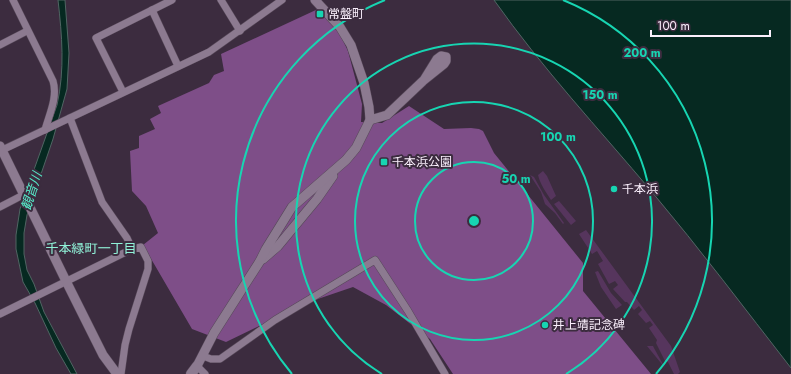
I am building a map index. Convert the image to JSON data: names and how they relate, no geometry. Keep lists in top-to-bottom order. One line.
{"districts":["千本緑町一丁目"],"water":["観音川"],"places":{"transit":["常盤町","千本浜公園"],"other":["千本浜","井上靖記念碑"]},"scale_bar":"100 m","rings":["200 m","150 m","100 m","50 m"]}
